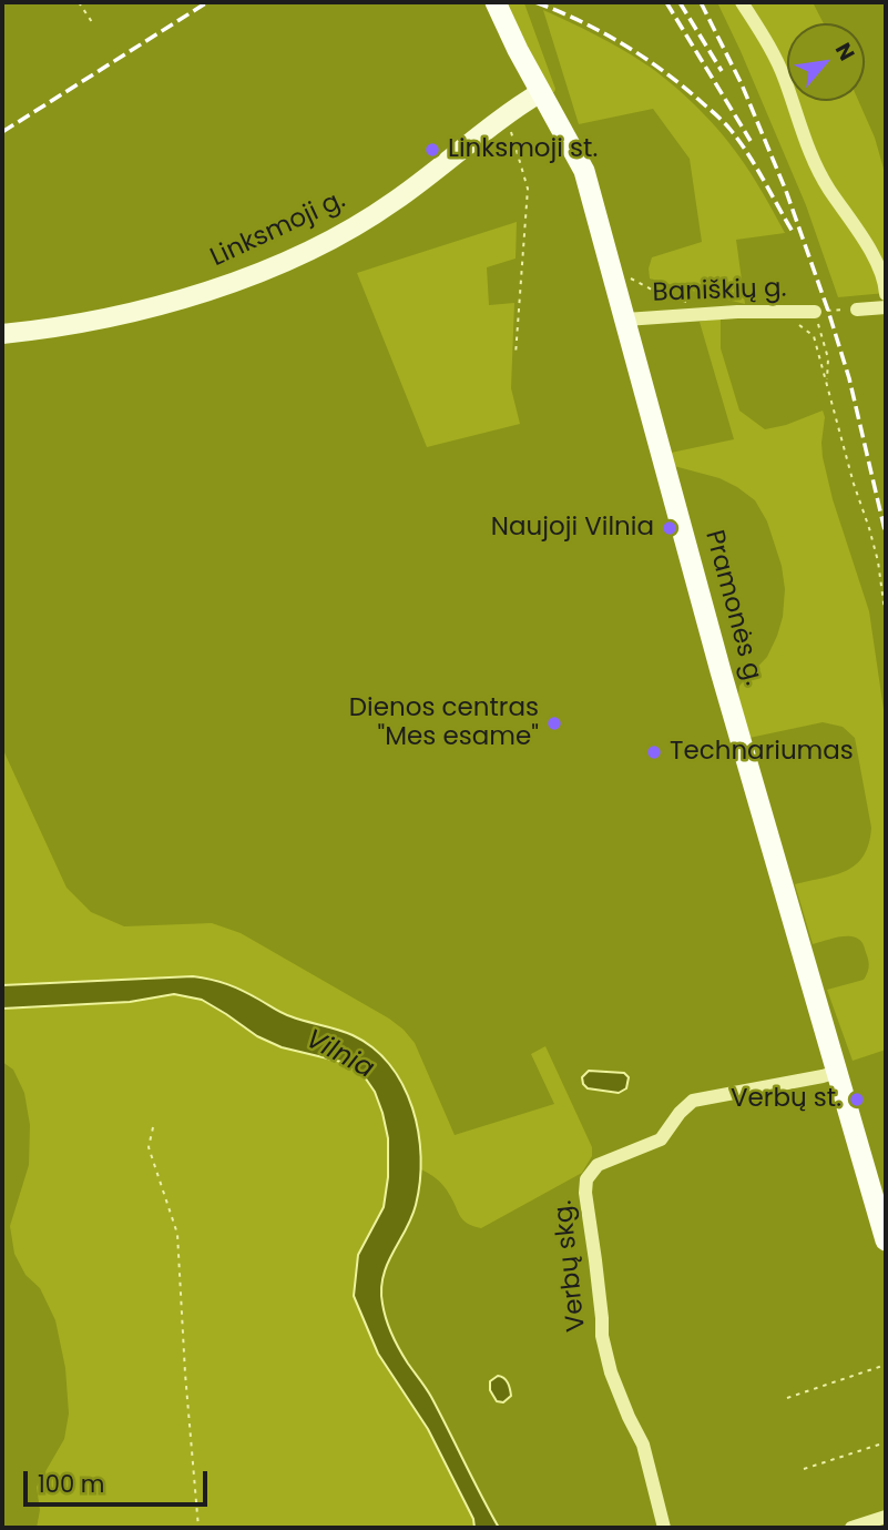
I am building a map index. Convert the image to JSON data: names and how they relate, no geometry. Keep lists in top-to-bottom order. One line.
{"streets":{"main road":["Linksmoji g.","Pramonės g."],"street":["Baniškių g.","Verbų skg."]},"crossings":[["Linksmoji g.","Pramonės g."],["Baniškių g.","Pramonės g."],["Pramonės g.","Verbų skg."]],"water":["Vilnia"],"places":["Linksmoji st.","Naujoji Vilnia","Dienos centras \"Mes esame\"","Technariumas","Verbų st."],"scale_bar":"100 m","north":"top right"}
